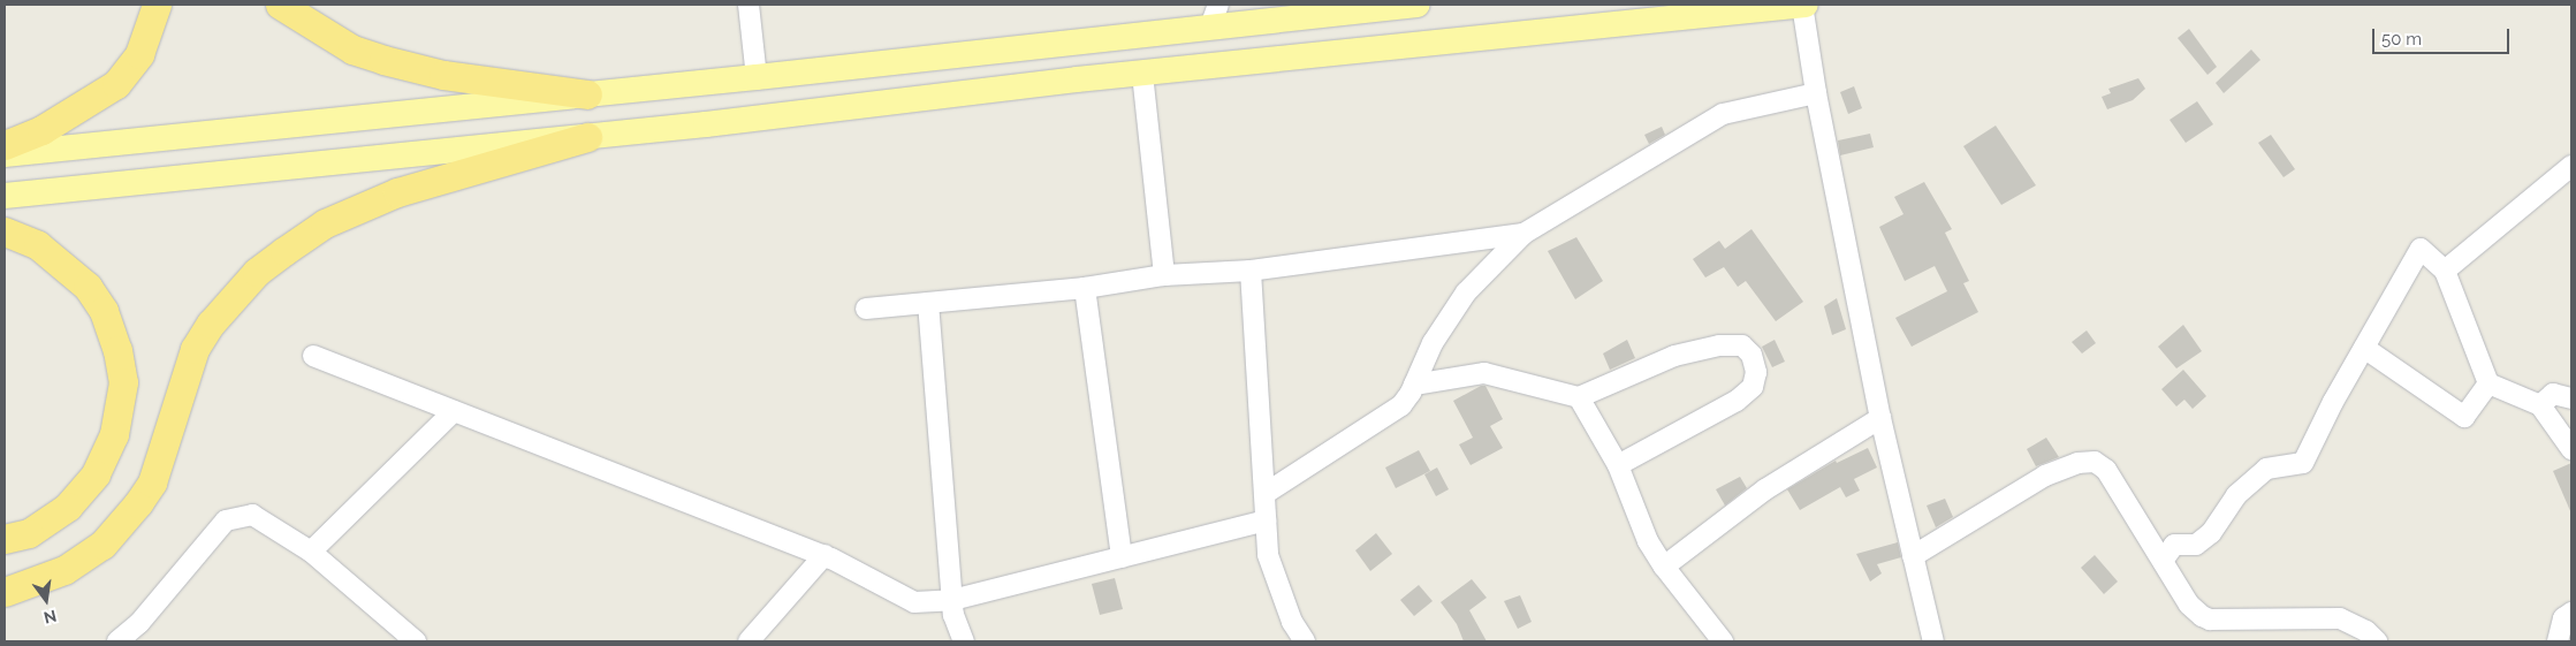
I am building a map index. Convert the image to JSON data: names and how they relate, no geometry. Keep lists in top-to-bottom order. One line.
{"scale_bar":"50 m","north":"bottom"}
